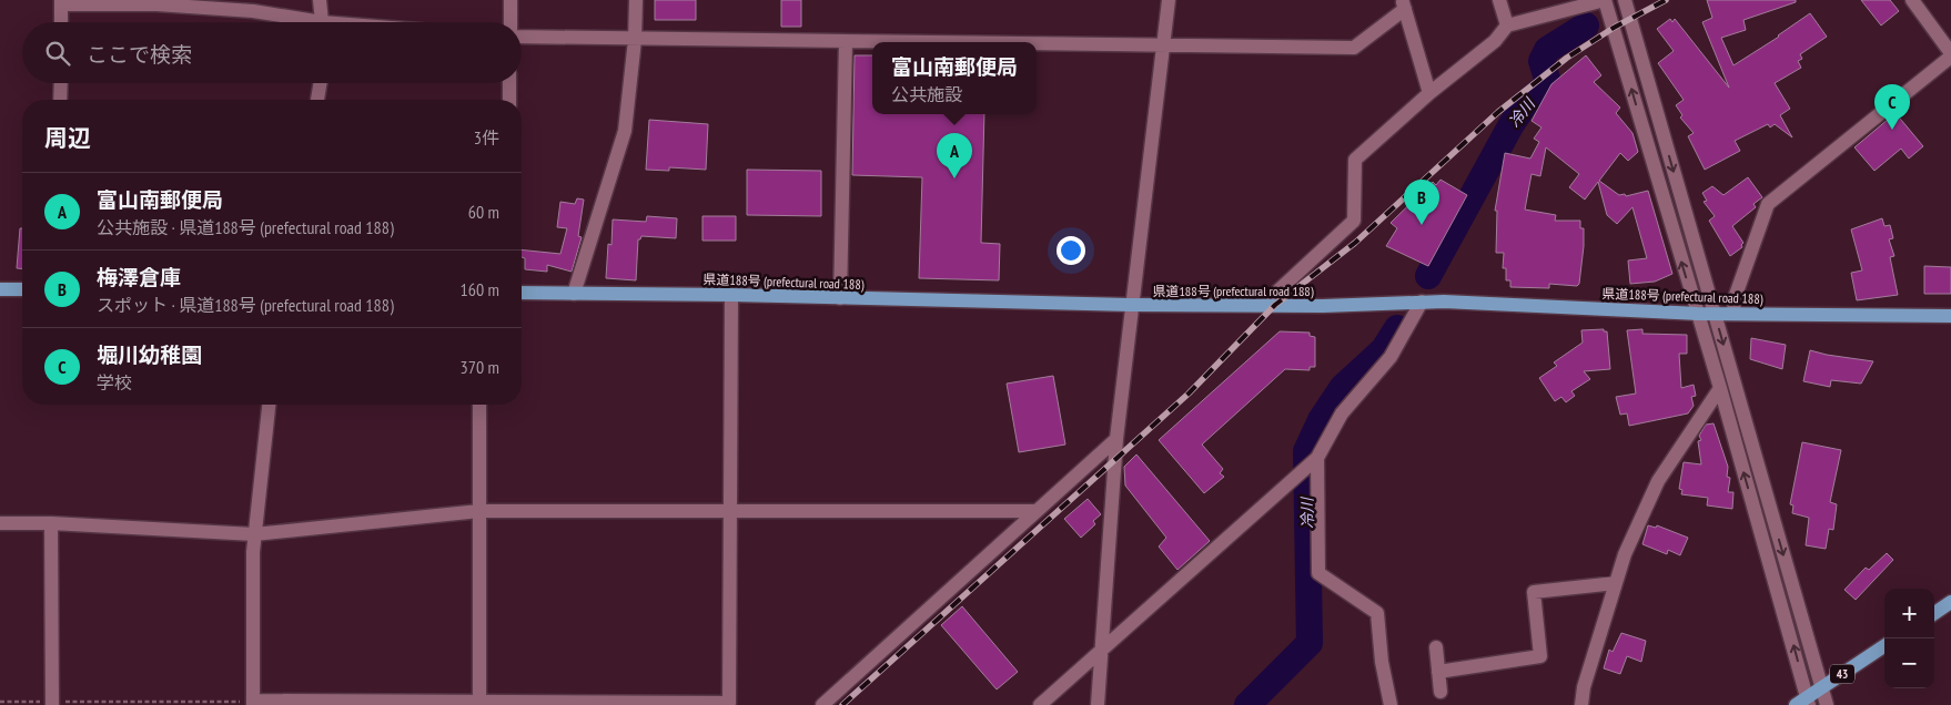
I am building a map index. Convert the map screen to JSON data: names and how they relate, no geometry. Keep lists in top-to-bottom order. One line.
{"streets":{"main road":["県道188号 (prefectural road 188)","43"]},"water":["冷川"],"page":{"search":"ここで検索","popup":["富山南郵便局","公共施設"],"pins":["C","A","B"],"heading":["周辺","3件"],"list":[{"mark":"A","name":"富山南郵便局","note":"公共施設 · 県道188号 (prefectural road 188)","value":"60 m"},{"mark":"B","name":"梅澤倉庫","note":"スポット · 県道188号 (prefectural road 188)","value":"160 m"},{"mark":"C","name":"堀川幼稚園","note":"学校","value":"370 m"}],"map_buttons":["+","−"]}}
